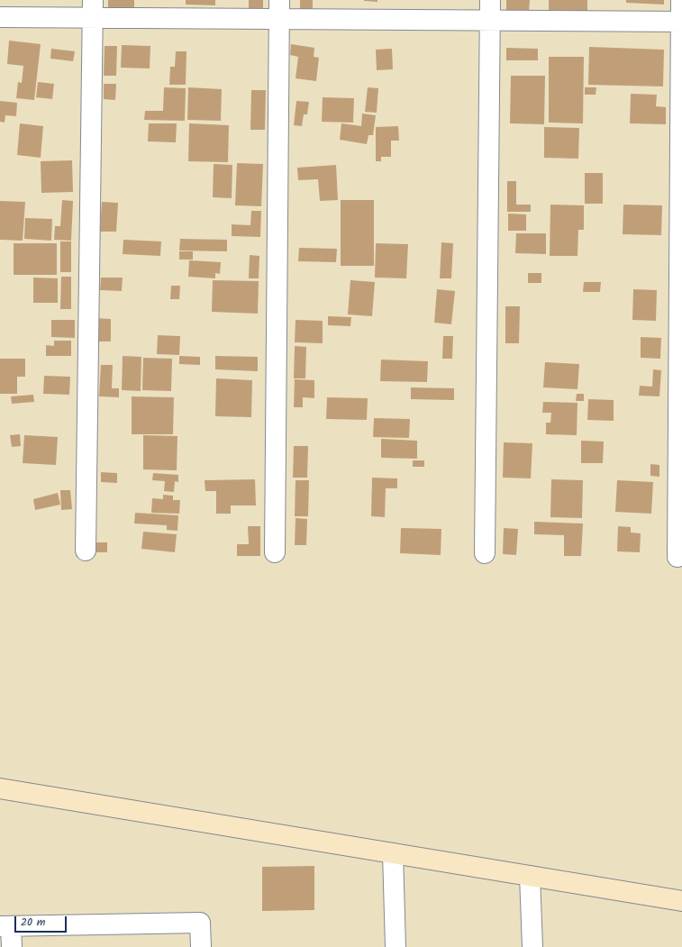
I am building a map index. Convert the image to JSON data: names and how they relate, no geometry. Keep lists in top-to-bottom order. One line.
{"scale_bar":"20 m"}
